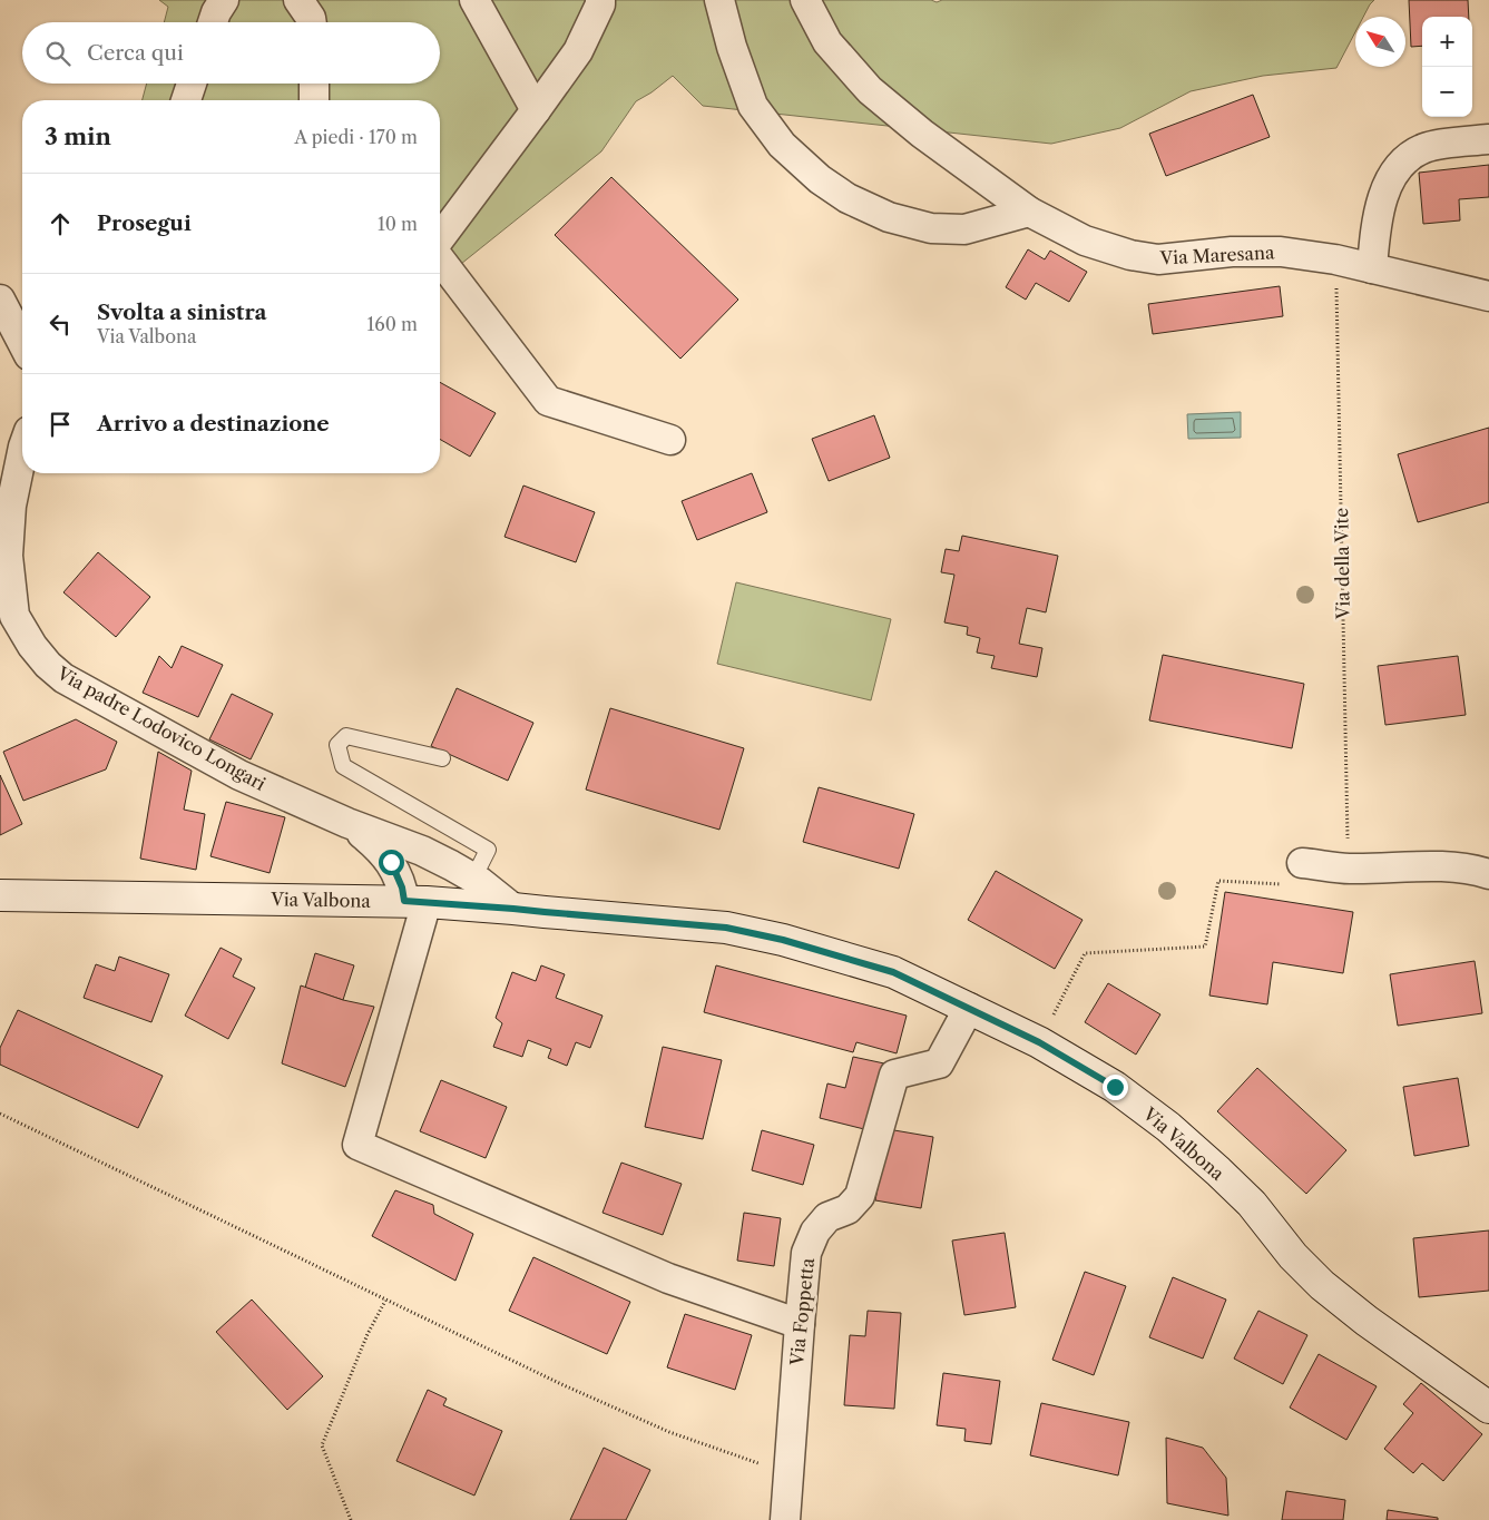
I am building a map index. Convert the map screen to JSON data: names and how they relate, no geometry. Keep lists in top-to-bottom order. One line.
{"streets":{"street":["Via Maresana","Via padre Lodovico Longari","Via Valbona","Via Foppetta"],"path":["Via della Vite"]},"crossings":[["Via Maresana","Via della Vite"],["Via padre Lodovico Longari","Via Valbona"],["Via Valbona","Via Foppetta"]],"north":"top left","page":{"map_buttons":["+","−"],"search":"Cerca qui","heading":["3 min","A piedi · 170 m"],"list":[["Prosegui","10 m"],["Svolta a sinistra","Via Valbona","160 m"],"Arrivo a destinazione"]}}
